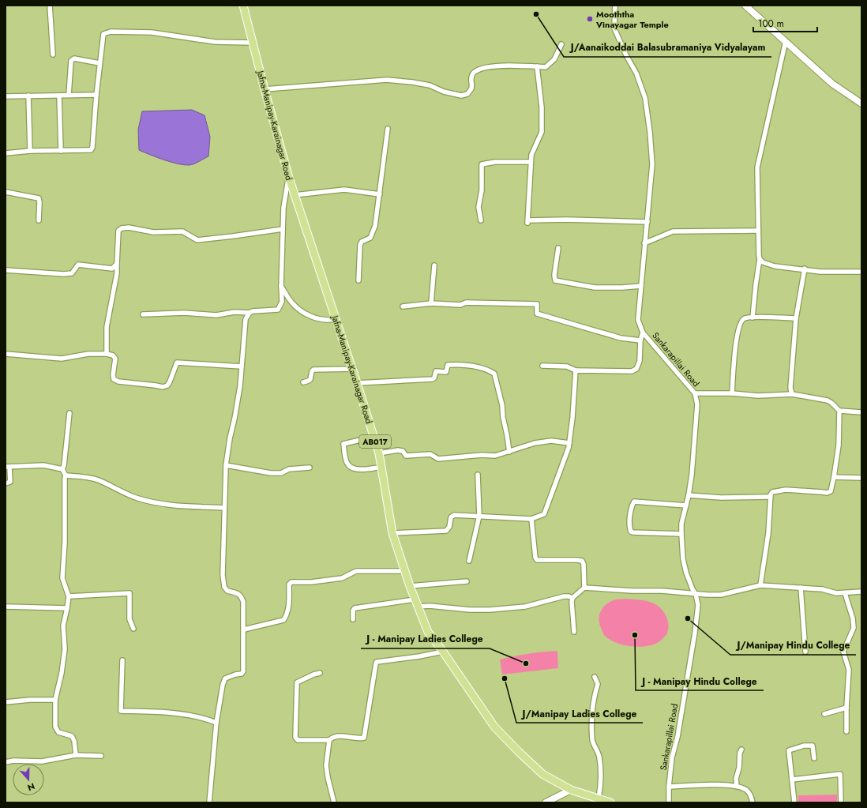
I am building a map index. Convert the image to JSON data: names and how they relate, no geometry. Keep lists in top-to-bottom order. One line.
{"streets":{"main road":["Jafna-Manipay-Karainagar Road","AB017"],"street":["Sankarapillai Road"]},"places":["J/Aanaikoddai Balasubramaniya Vidyalayam","Mooththa Vinayagar Temple","J/Manipay Hindu College","J - Manipay Hindu College","J - Manipay Ladies College","J/Manipay Ladies College"],"scale_bar":"100 m","north":"bottom"}
